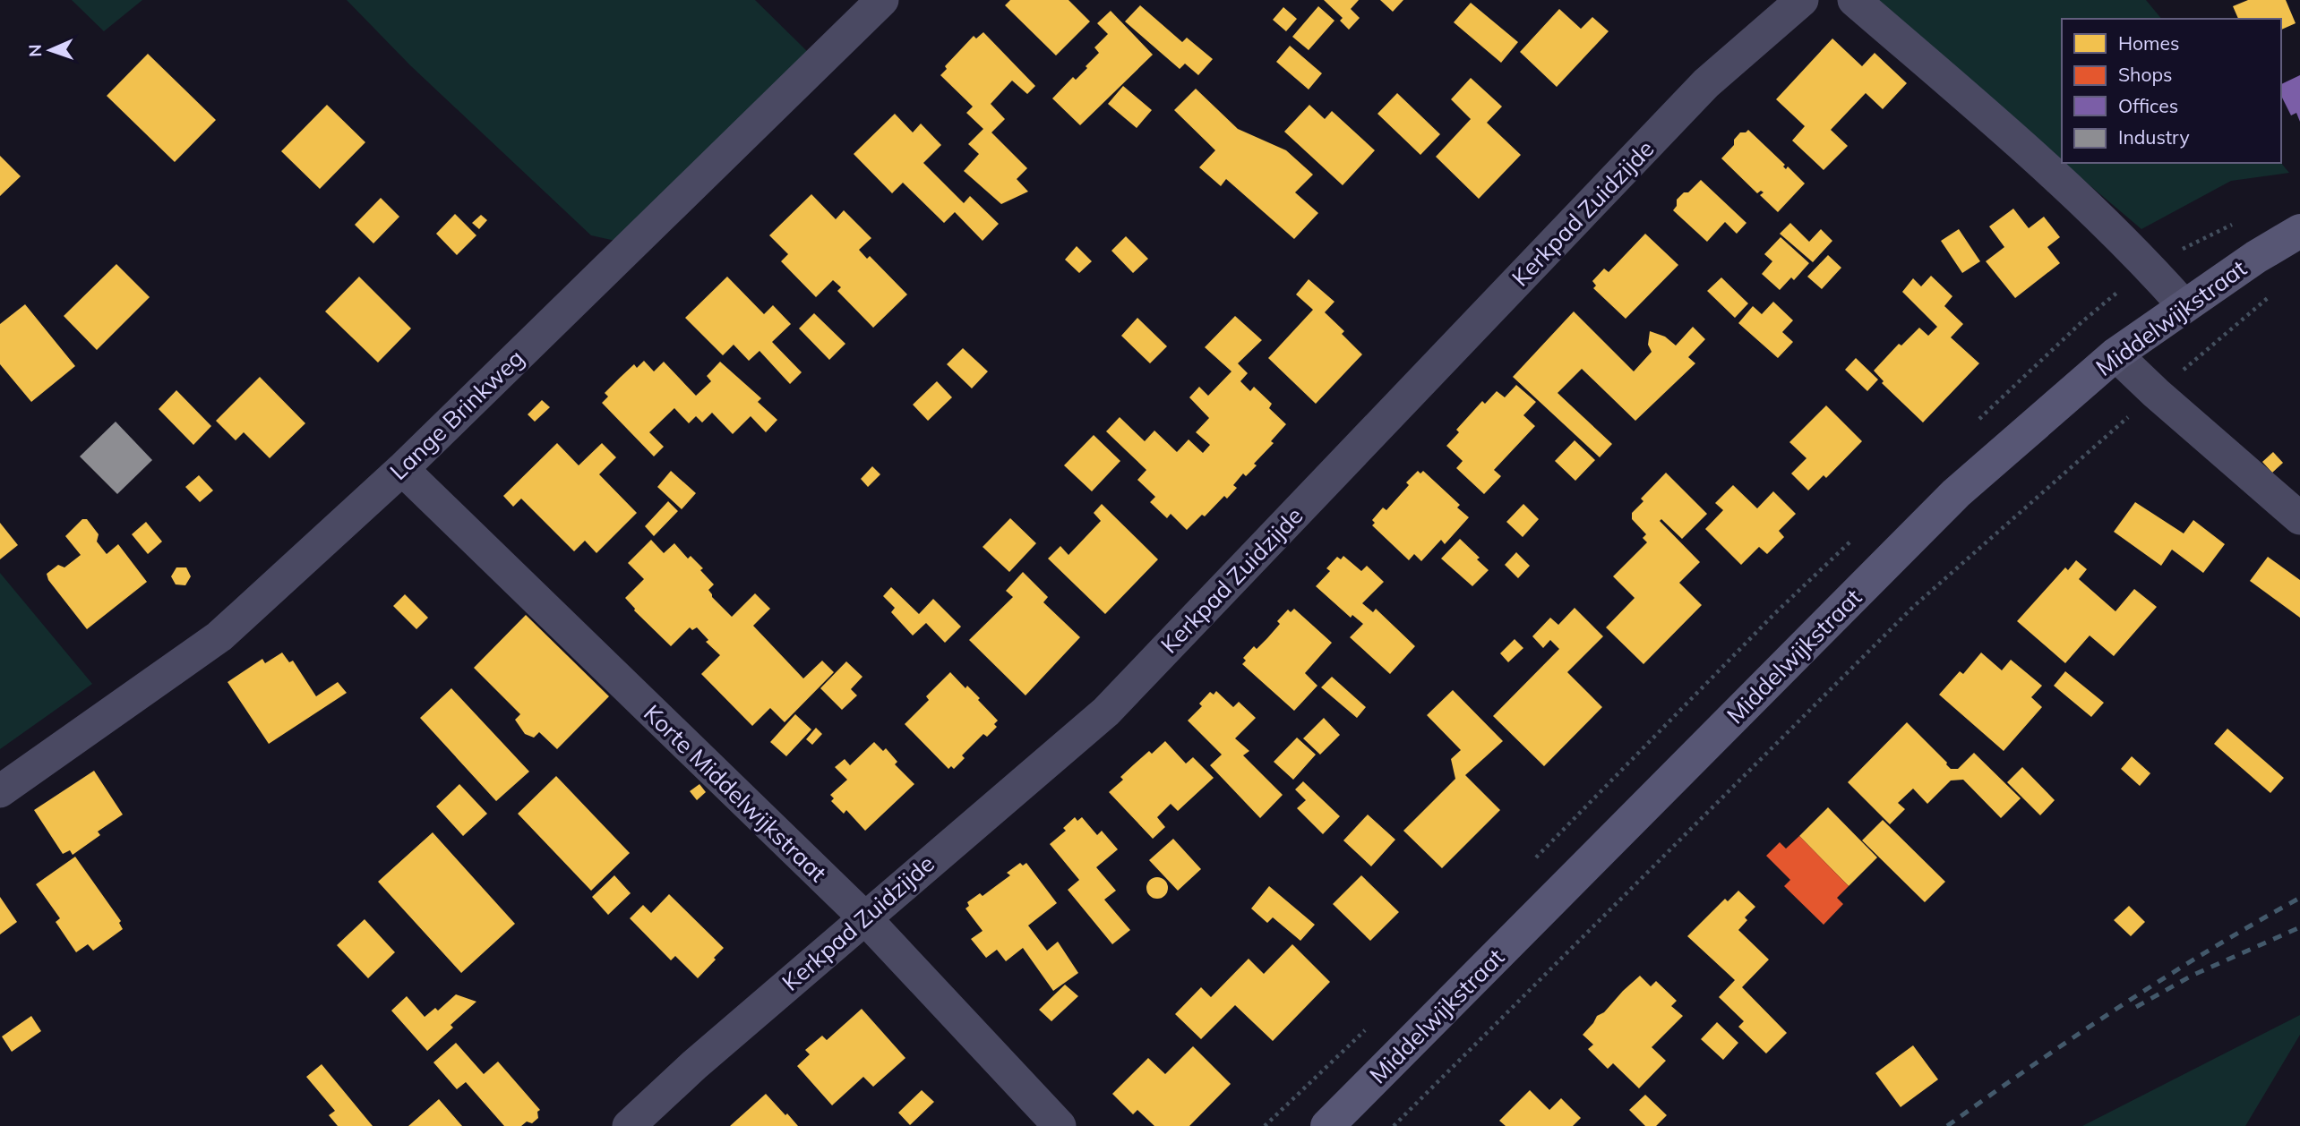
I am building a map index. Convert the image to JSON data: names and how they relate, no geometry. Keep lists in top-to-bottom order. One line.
{"streets":{"main road":["Middelwijkstraat"],"street":["Kerkpad Zuidzijde","Lange Brinkweg","Korte Middelwijkstraat"]},"crossings":[["Kerkpad Zuidzijde","Korte Middelwijkstraat"],["Lange Brinkweg","Korte Middelwijkstraat"]],"legend":["Homes","Shops","Offices","Industry"],"north":"left"}
